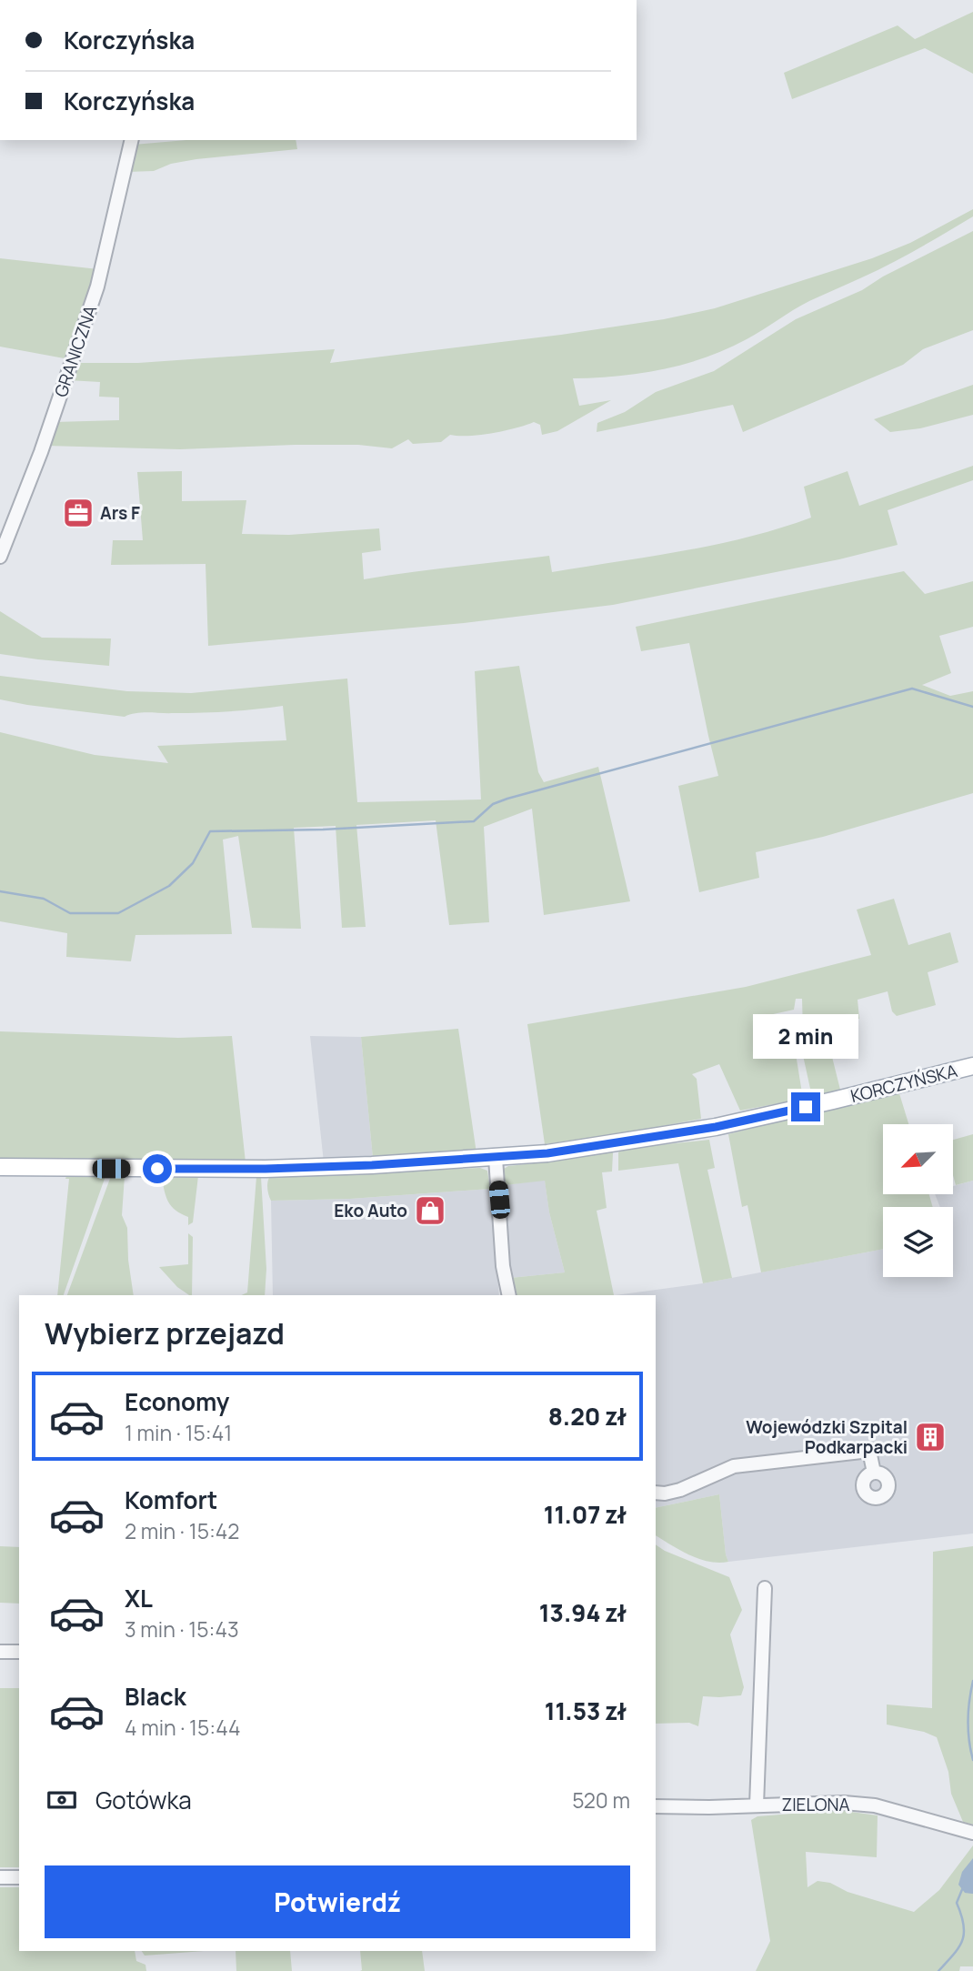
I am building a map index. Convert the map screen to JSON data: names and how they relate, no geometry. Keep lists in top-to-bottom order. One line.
{"streets":{"main road":["KORCZYŃSKA"],"street":["GRANICZNA","ZIELONA"]},"places":{"office":["Ars F"],"shop":["Eko Auto"],"building":["Wojewódzki Szpital Podkarpacki"]},"north":"bottom left","page":{"banner":["Korczyńska","Korczyńska"],"bubble":"2 min","heading":"Wybierz przejazd","list":[{"name":"Economy","note":"1 min · 15:41","value":"8.20 zł"},{"name":"Komfort","note":"2 min · 15:42","value":"11.07 zł"},{"name":"XL","note":"3 min · 15:43","value":"13.94 zł"},{"name":"Black","note":"4 min · 15:44","value":"11.53 zł"}],"pay":["Gotówka","520 m"],"buttons":"Potwierdź"}}
